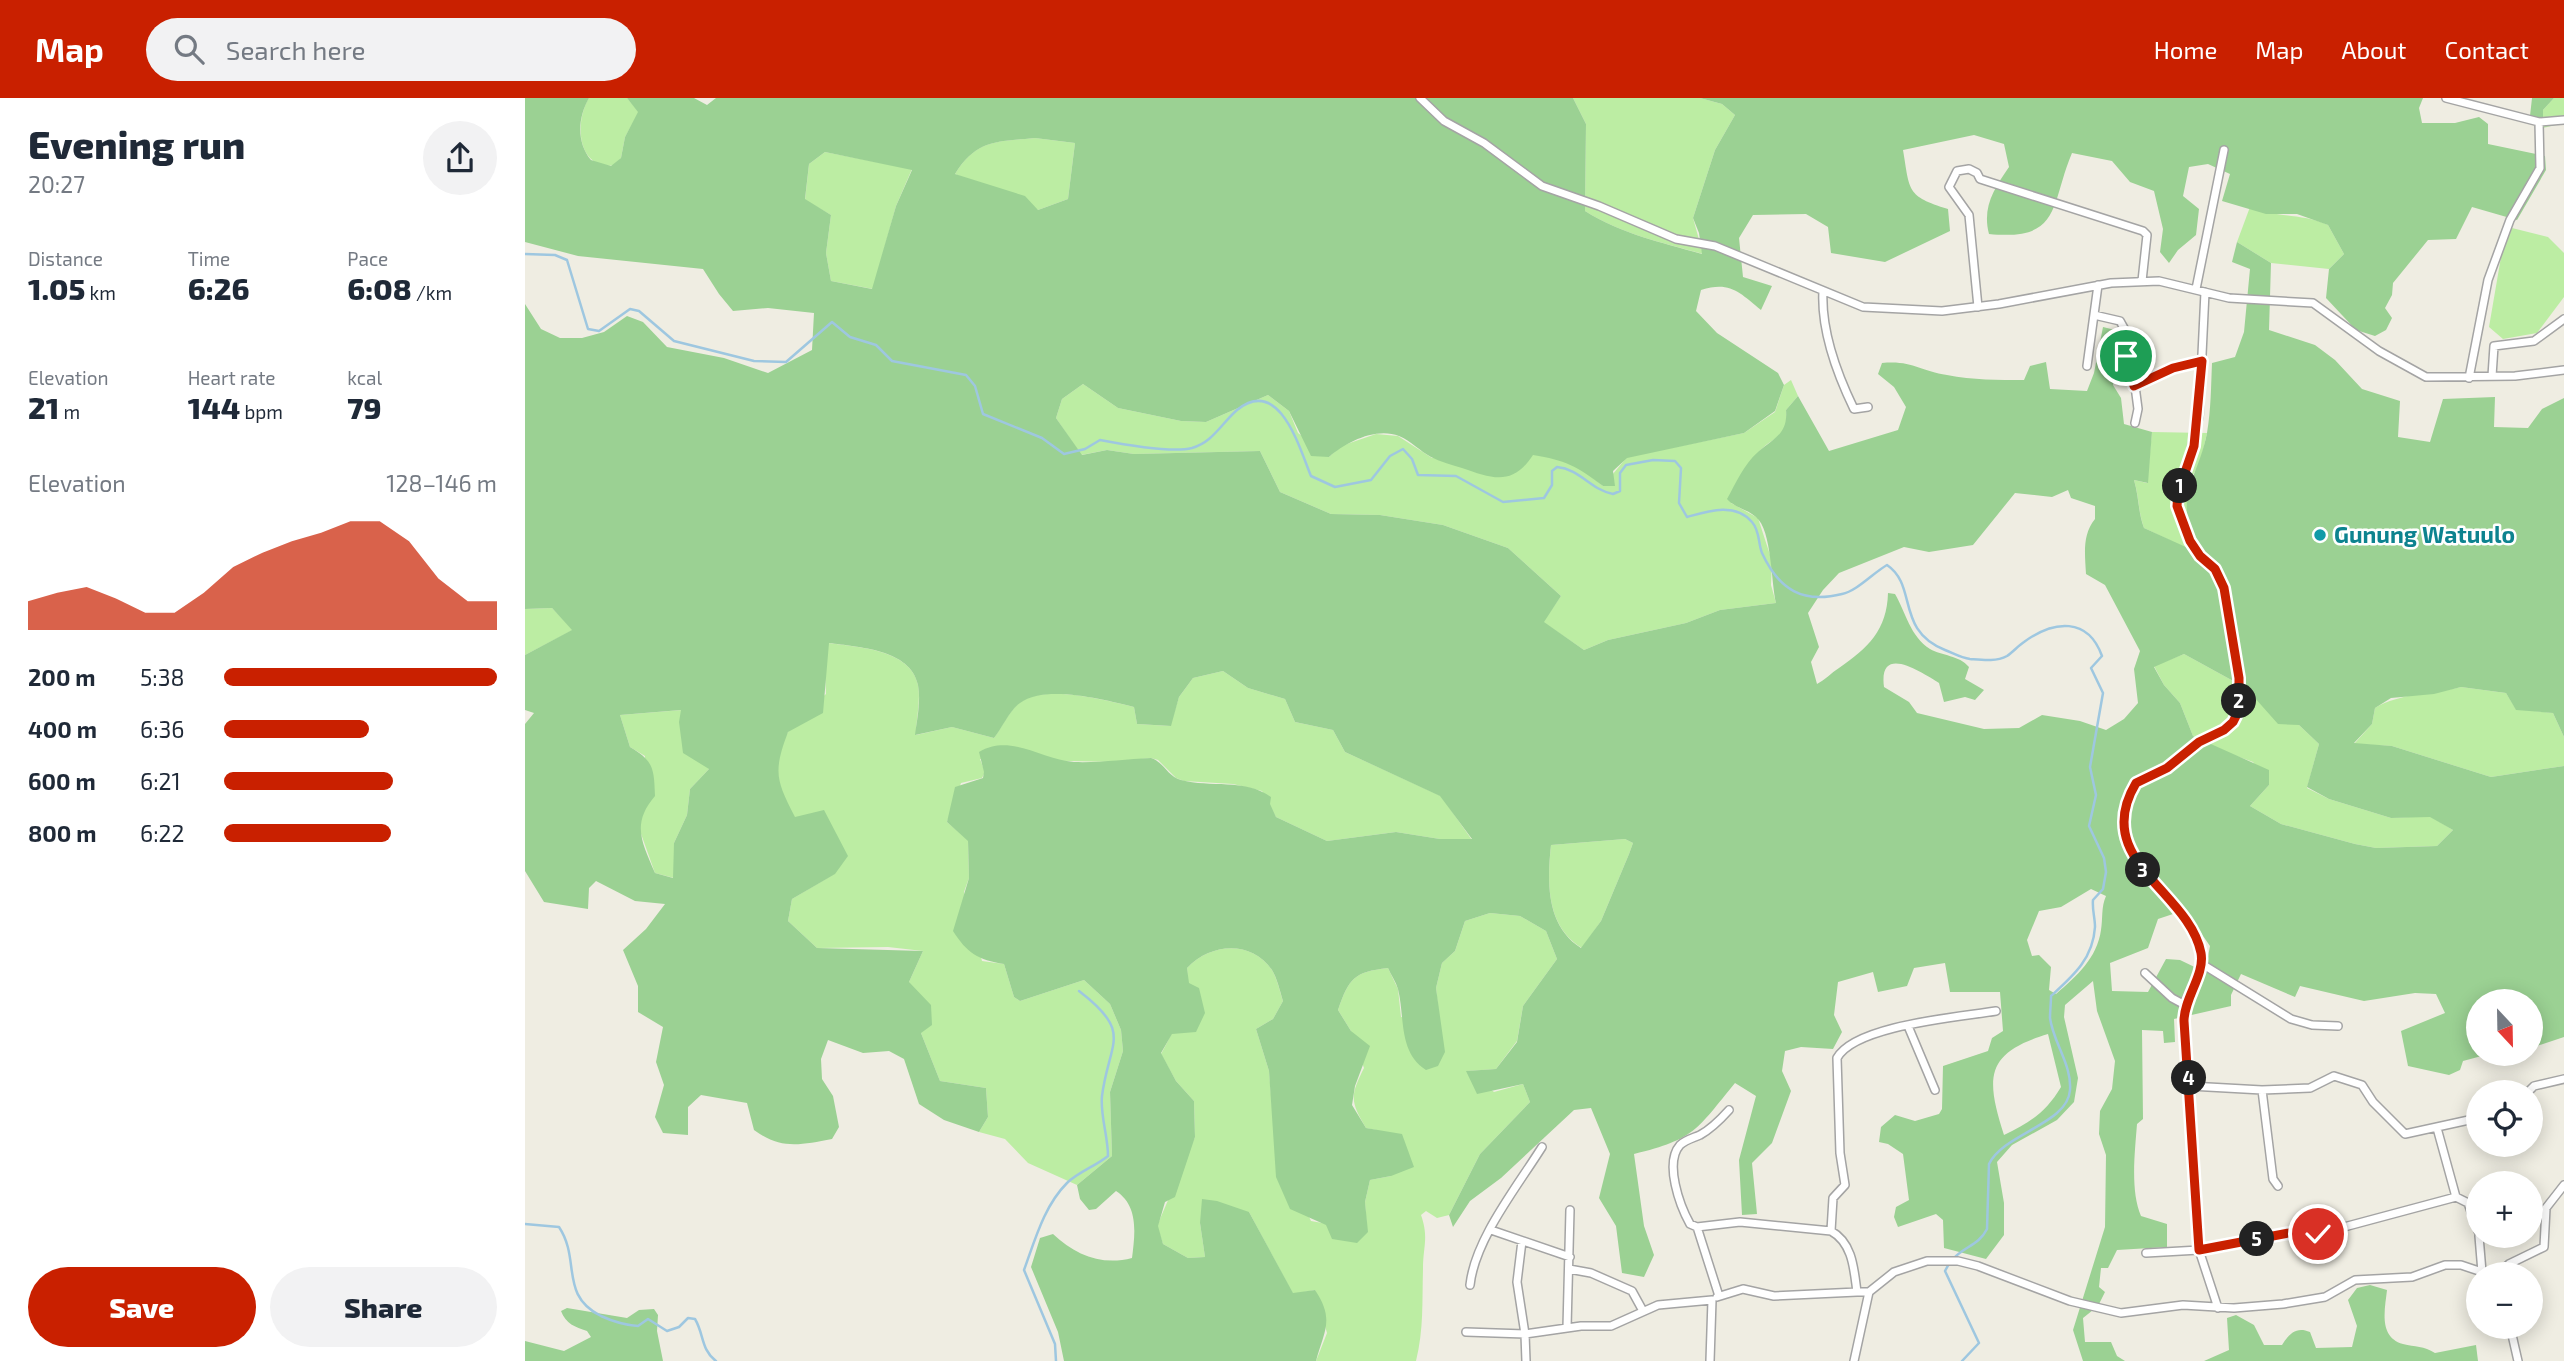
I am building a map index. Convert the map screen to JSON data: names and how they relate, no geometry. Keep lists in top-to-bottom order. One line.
{"places":["Gunung Watuulo"],"north":"bottom","page":{"header":"Map","search":"Search here","nav":["Home","Map","About","Contact"],"heading":["Evening run","20:27"],"stats":[["Distance","1.05 km"],["Time","6:26"],["Pace","6:08 /km"],["Elevation","21 m"],["Heart rate","144 bpm"],["kcal","79"]],"chart":["Elevation","128–146 m"],"pins":["1","2","3","4","5"],"list":[{"name":"200 m","note":"5:38"},{"name":"400 m","note":"6:36"},{"name":"600 m","note":"6:21"},{"name":"800 m","note":"6:22"}],"map_buttons":["+","−"],"buttons":["Save","Share"]}}
